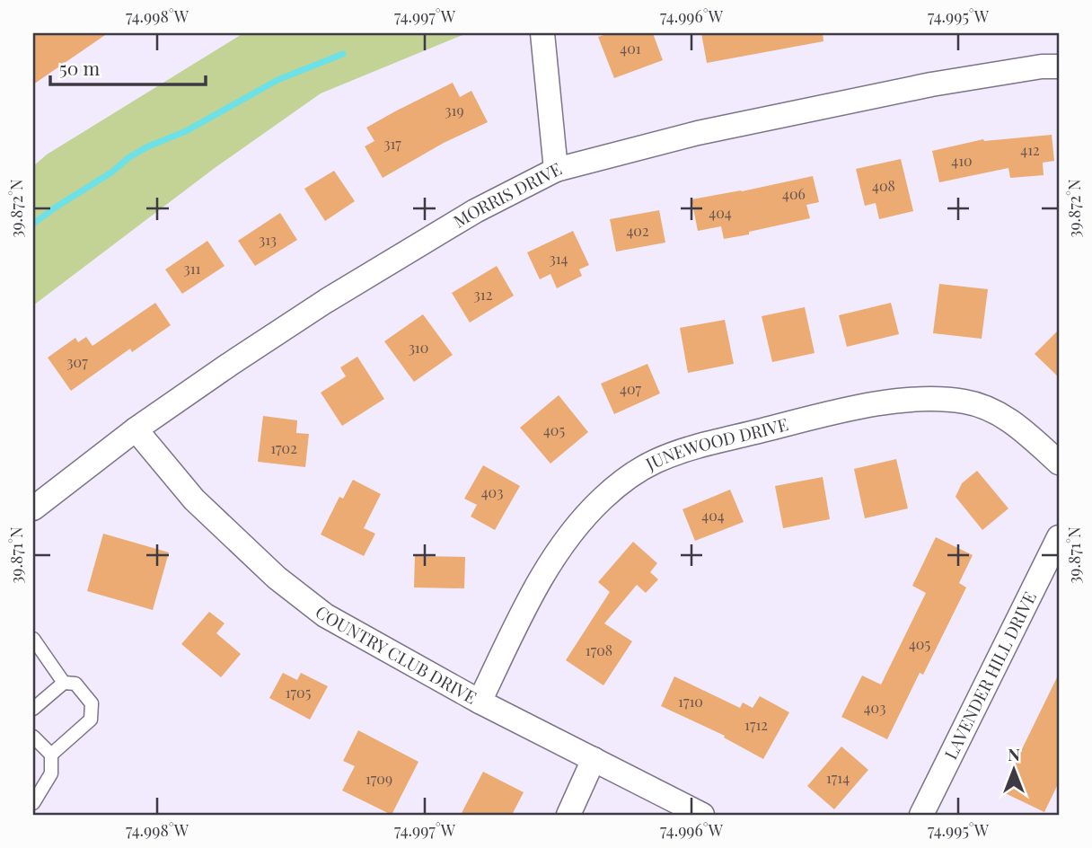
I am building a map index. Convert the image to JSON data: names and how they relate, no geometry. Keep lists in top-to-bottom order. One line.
{"streets":{"street":["MORRIS DRIVE","JUNEWOOD DRIVE","COUNTRY CLUB DRIVE","LAVENDER HILL DRIVE"]},"crossings":[["MORRIS DRIVE","COUNTRY CLUB DRIVE"],["JUNEWOOD DRIVE","COUNTRY CLUB DRIVE"]],"house_numbers":["401","319","317","412","410","408","406","404","402","313","314","311","312","310","307","407","405","1702","403","404","405","1708","1705","1710","403","1712","1714","1709"],"scale_bar":"50 m","north":"top","coordinates":["74.998°W","74.997°W","74.996°W","74.995°W","39.872°N","39.871°N"]}
